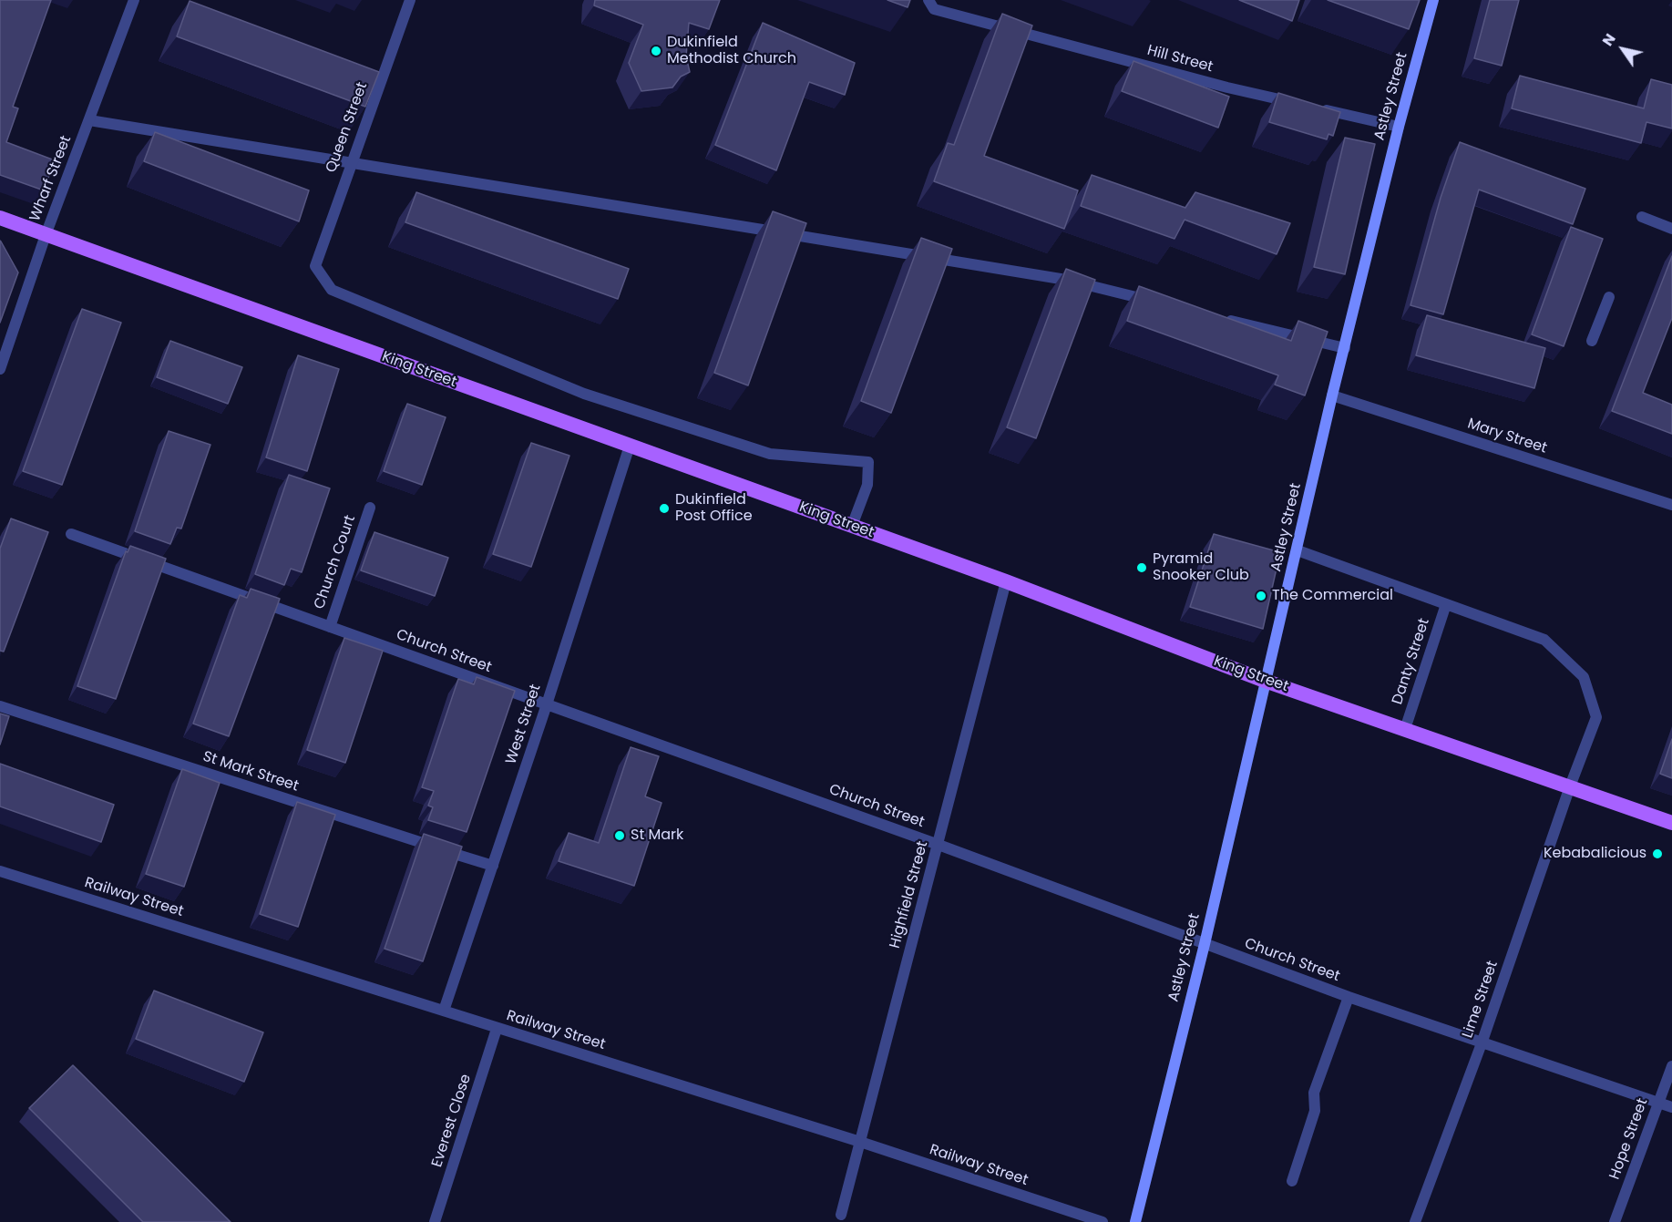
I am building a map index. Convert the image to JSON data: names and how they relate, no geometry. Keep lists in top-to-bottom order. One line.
{"streets":{"main road":["Astley Street","King Street"],"street":["Hill Street","Queen Street","Wharf Street","Mary Street","Church Court","Church Street","Danty Street","West Street","St Mark Street","Highfield Street","Railway Street","Lime Street","Everest Close","Hope Street"]},"crossings":[["Astley Street","King Street"],["Astley Street","Mary Street"],["Astley Street","Church Street"],["Astley Street","Lime Street"],["Queen Street","King Street"],["Wharf Street","King Street"],["King Street","Danty Street"],["King Street","West Street"],["King Street","Highfield Street"],["King Street","Lime Street"],["Church Court","Church Street"],["Church Street","West Street"],["Church Street","Highfield Street"],["Church Street","Lime Street"],["Church Street","Hope Street"],["Danty Street","Lime Street"],["West Street","St Mark Street"],["West Street","Railway Street"],["Highfield Street","Railway Street"],["Railway Street","Everest Close"]],"places":["Dukinfield Methodist Church","Dukinfield Post Office","Pyramid Snooker Club","The Commercial","St Mark","Kebabalicious"],"north":"top left"}
